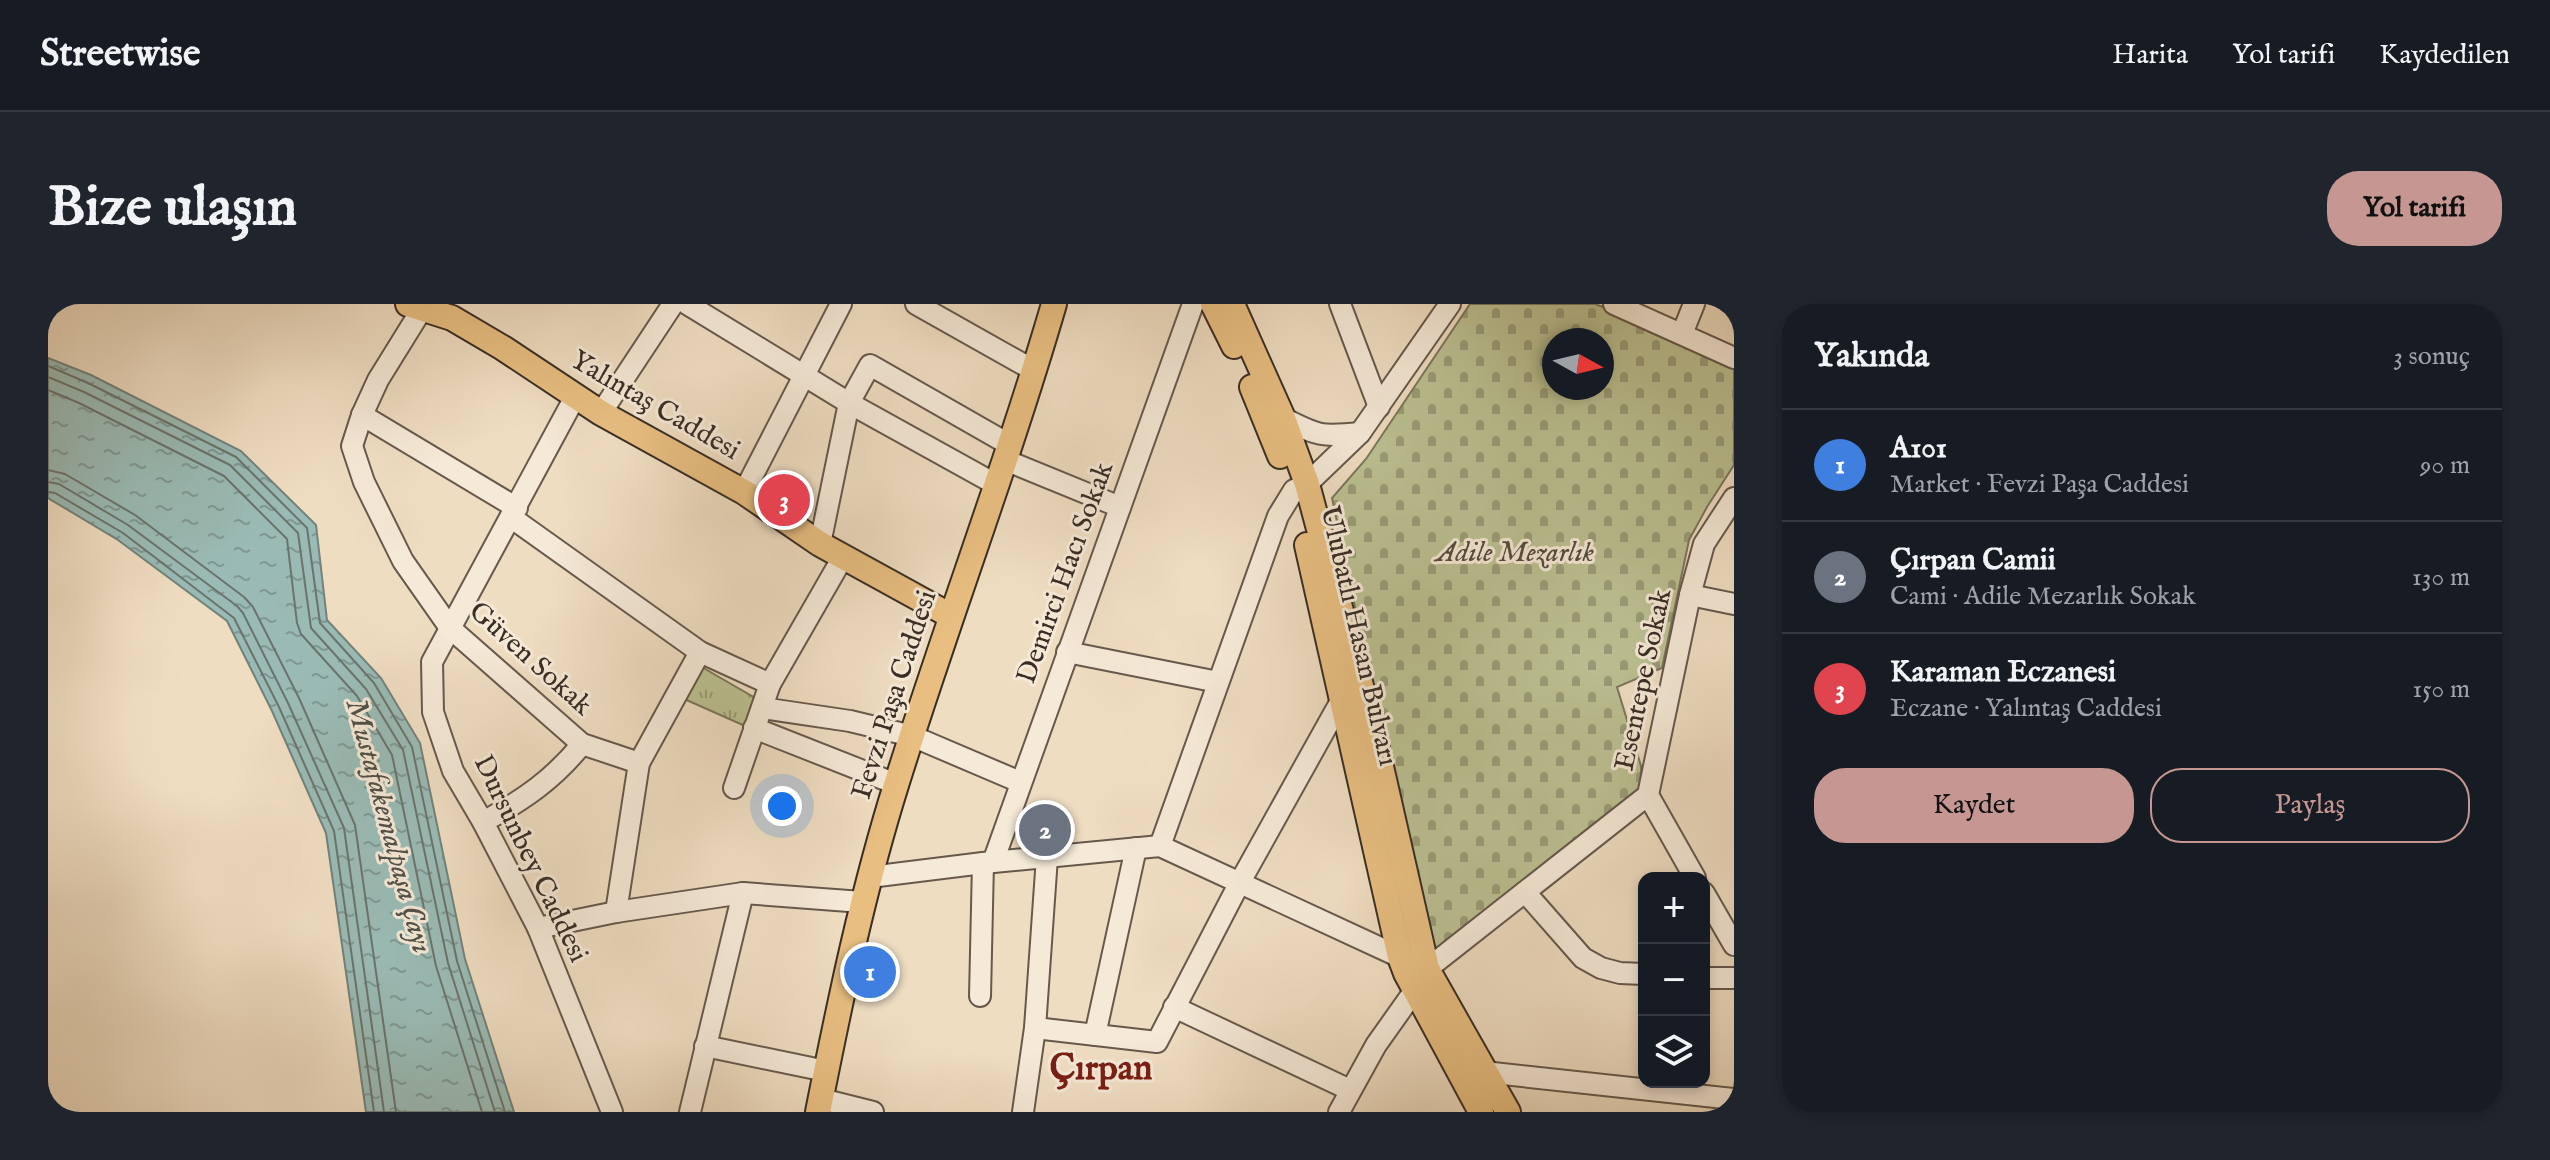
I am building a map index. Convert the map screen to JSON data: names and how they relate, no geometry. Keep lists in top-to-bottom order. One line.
{"streets":{"main road":["Yalıntaş Caddesi","Ulubatlı Hasan Bulvarı","Fevzi Paşa Caddesi"],"street":["Demirci Hacı Sokak","Güven Sokak","Esentepe Sokak","Dursunbey Caddesi"]},"crossings":[["Yalıntaş Caddesi","Güven Sokak"],["Yalıntaş Caddesi","Fevzi Paşa Caddesi"],["Yalıntaş Caddesi","Dursunbey Caddesi"],["Ulubatlı Hasan Bulvarı","Esentepe Sokak"],["Güven Sokak","Dursunbey Caddesi"]],"districts":["Çırpan"],"water":["Mustafakemalpaşa Çayı"],"parks":["Adile Mezarlık"],"north":"right","page":{"header":"Streetwise","nav":["Harita","Yol tarifi","Kaydedilen"],"buttons":["Yol tarifi",["Kaydet","Paylaş"]],"title":"Bize ulaşın","heading":["Yakında","3 sonuç"],"list":[{"mark":"1","name":"A101","note":"Market · Fevzi Paşa Caddesi","value":"90 m"},{"mark":"2","name":"Çırpan Camii","note":"Cami · Adile Mezarlık Sokak","value":"130 m"},{"mark":"3","name":"Karaman Eczanesi","note":"Eczane · Yalıntaş Caddesi","value":"150 m"}],"pins":["3","2","1"],"map_buttons":["+","−"]}}
